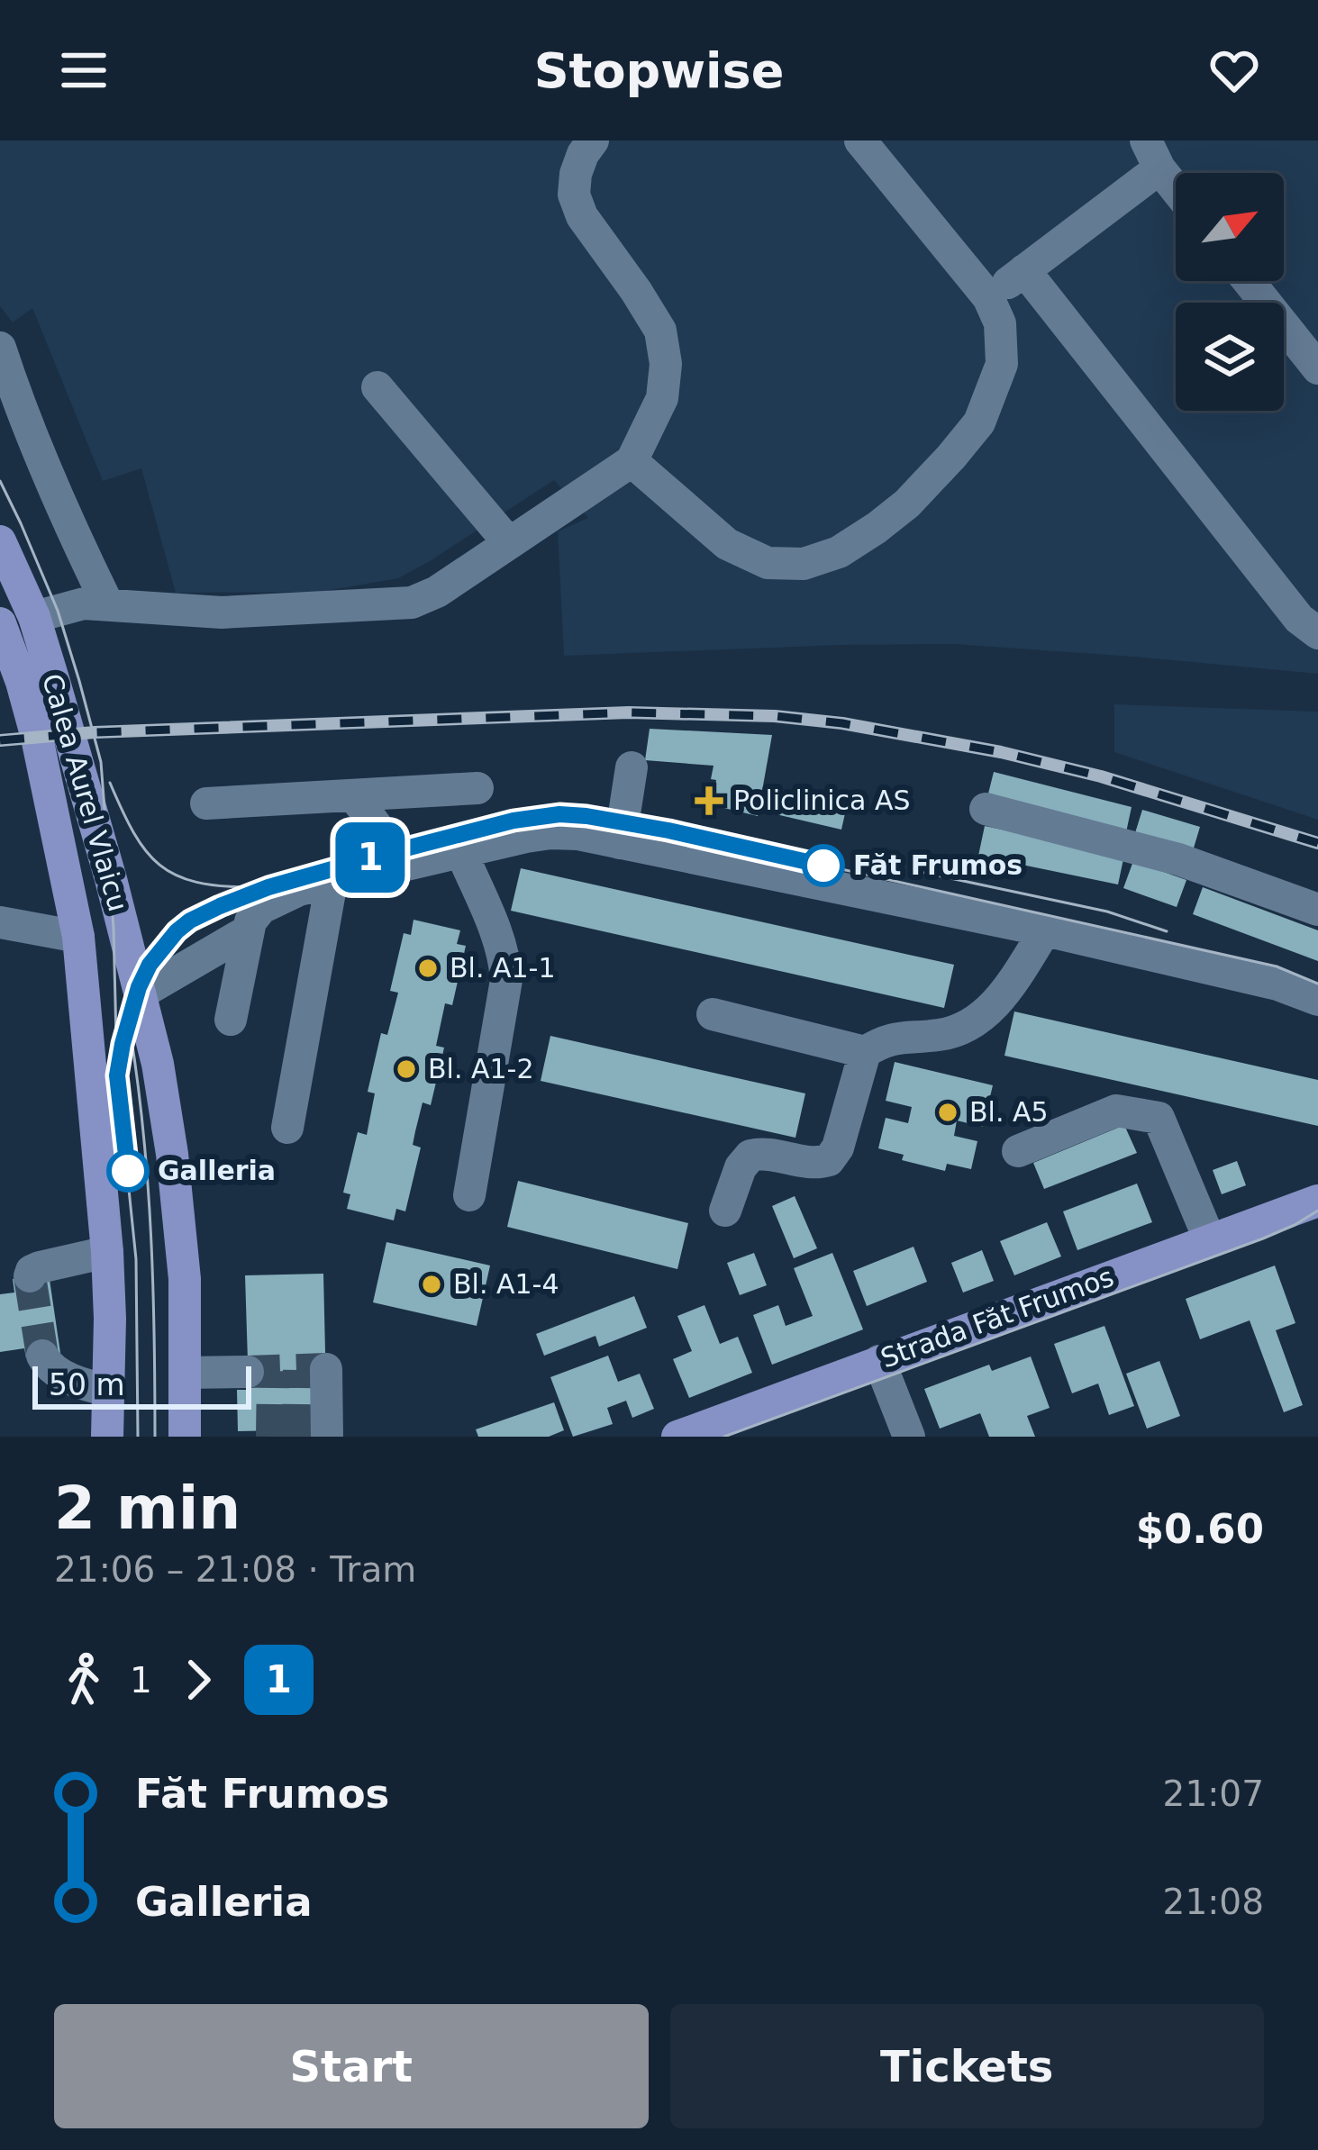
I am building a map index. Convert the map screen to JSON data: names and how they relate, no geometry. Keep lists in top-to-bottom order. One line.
{"streets":{"main road":["Calea Aurel Vlaicu","Strada Făt Frumos"]},"places":{"health":["Policlinica AS"],"other":["Făt Frumos","Bl. A1-1","Bl. A1-2","Bl. A5","Galleria","Bl. A1-4"]},"lines":["tram line 1"],"scale_bar":"50 m","north":"top right","page":{"header":"Stopwise","on_map":"1","scale":"50 m","heading":["2 min","21:06 – 21:08 · Tram","$0.60"],"legs":["1","1"],"list":[{"name":"Făt Frumos","value":"21:07"},{"name":"Galleria","value":"21:08"}],"buttons":["Start","Tickets"]}}
